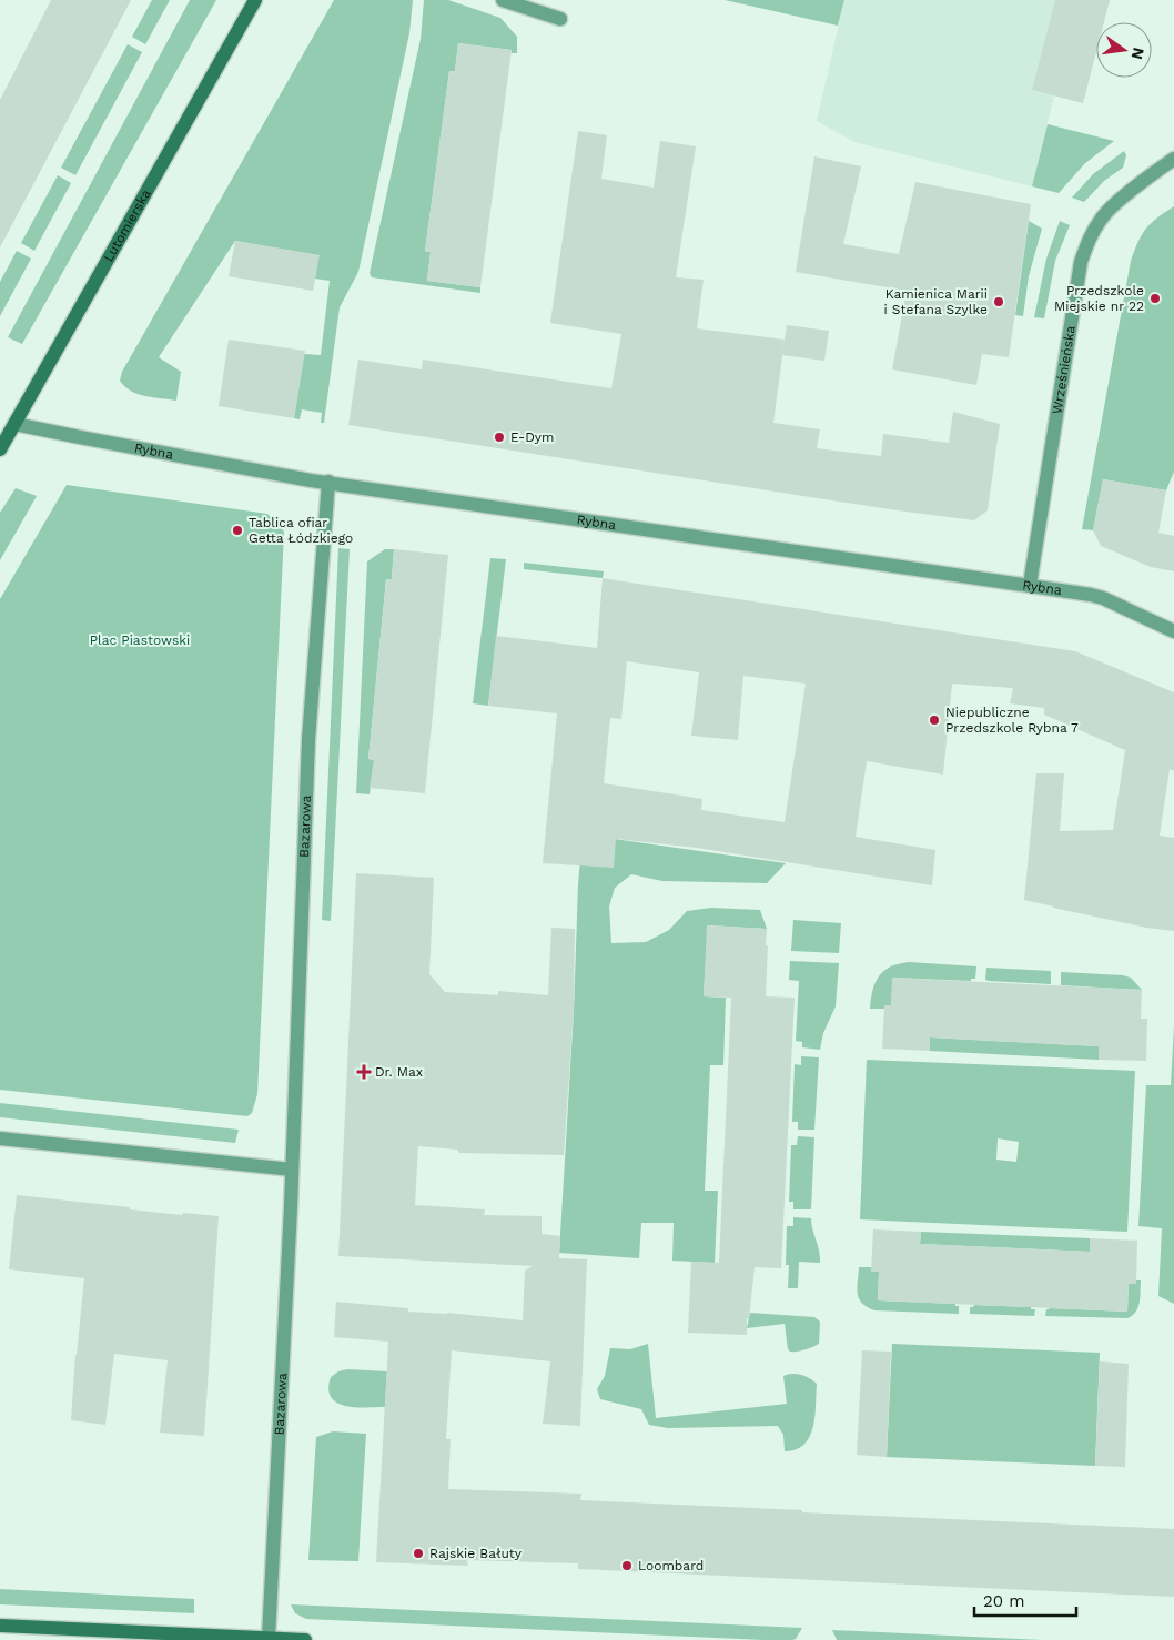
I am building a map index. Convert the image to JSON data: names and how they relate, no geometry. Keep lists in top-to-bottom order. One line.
{"streets":{"main road":["Lutomierska"],"street":["Wrześnieńska","Rybna","Bazarowa"]},"crossings":[["Lutomierska","Rybna"],["Wrześnieńska","Rybna"],["Rybna","Bazarowa"]],"parks":["Plac Piastowski"],"places":{"other":["Przedszkole Miejskie nr 22","Kamienica Marii i Stefana Szylke","E-Dym","Tablica ofiar Getta Łódzkiego","Niepubliczne Przedszkole Rybna 7","Rajskie Bałuty","Loombard"],"health":["Dr. Max"]},"scale_bar":"20 m","north":"right"}
